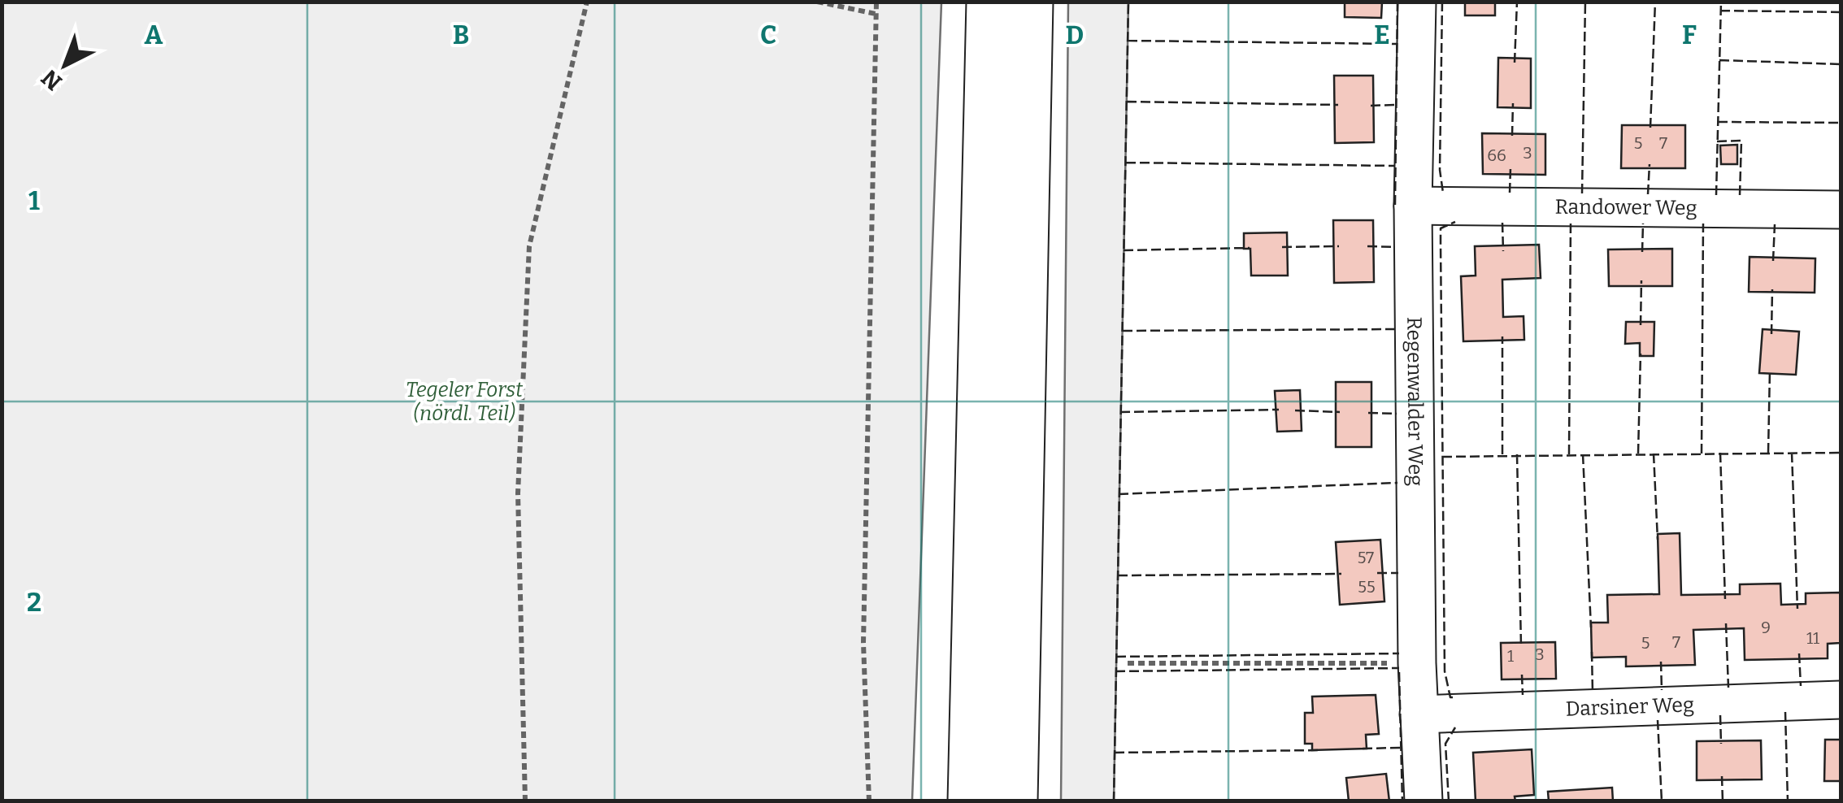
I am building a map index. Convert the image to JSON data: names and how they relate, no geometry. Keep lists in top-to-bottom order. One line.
{"streets":{"street":["Randower Weg","Regenwalder Weg","Darsiner Weg"]},"crossings":[["Randower Weg","Regenwalder Weg"],["Regenwalder Weg","Darsiner Weg"]],"parks":["Tegeler Forst (nördl. Teil)"],"house_numbers":["5","7","3","66","57","55","9","11","7","5","3","1"],"north":"bottom left","grid":{"columns":["A","B","C","D","E","F"],"rows":["1","2"]}}
